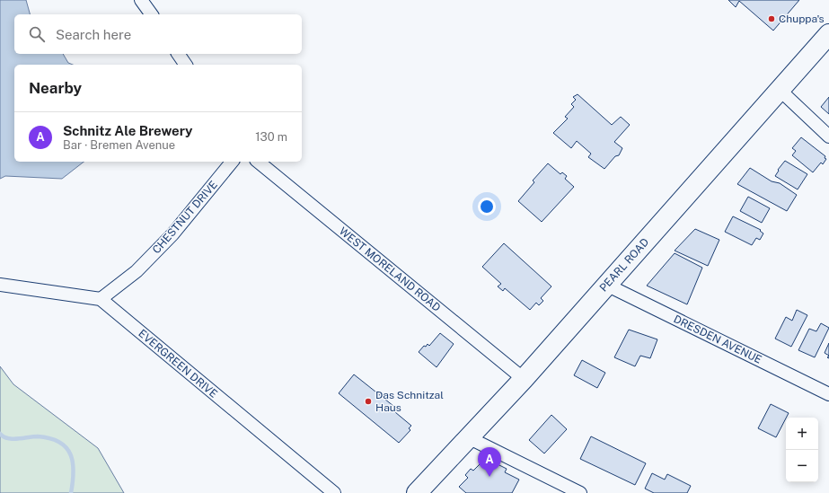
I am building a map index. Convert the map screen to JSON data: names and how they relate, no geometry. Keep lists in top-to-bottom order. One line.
{"streets":{"main road":["PEARL ROAD"],"street":["CHESTNUT DRIVE","WEST MORELAND ROAD","DRESDEN AVENUE","EVERGREEN DRIVE"]},"crossings":[["CHESTNUT DRIVE","EVERGREEN DRIVE"],["PEARL ROAD","WEST MORELAND ROAD"],["PEARL ROAD","DRESDEN AVENUE"]],"places":["Chuppa's","Das Schnitzal Haus"],"page":{"search":"Search here","heading":"Nearby","list":[{"mark":"A","name":"Schnitz Ale Brewery","note":"Bar · Bremen Avenue","value":"130 m"}],"map_buttons":["+","−"],"pins":"A"}}
